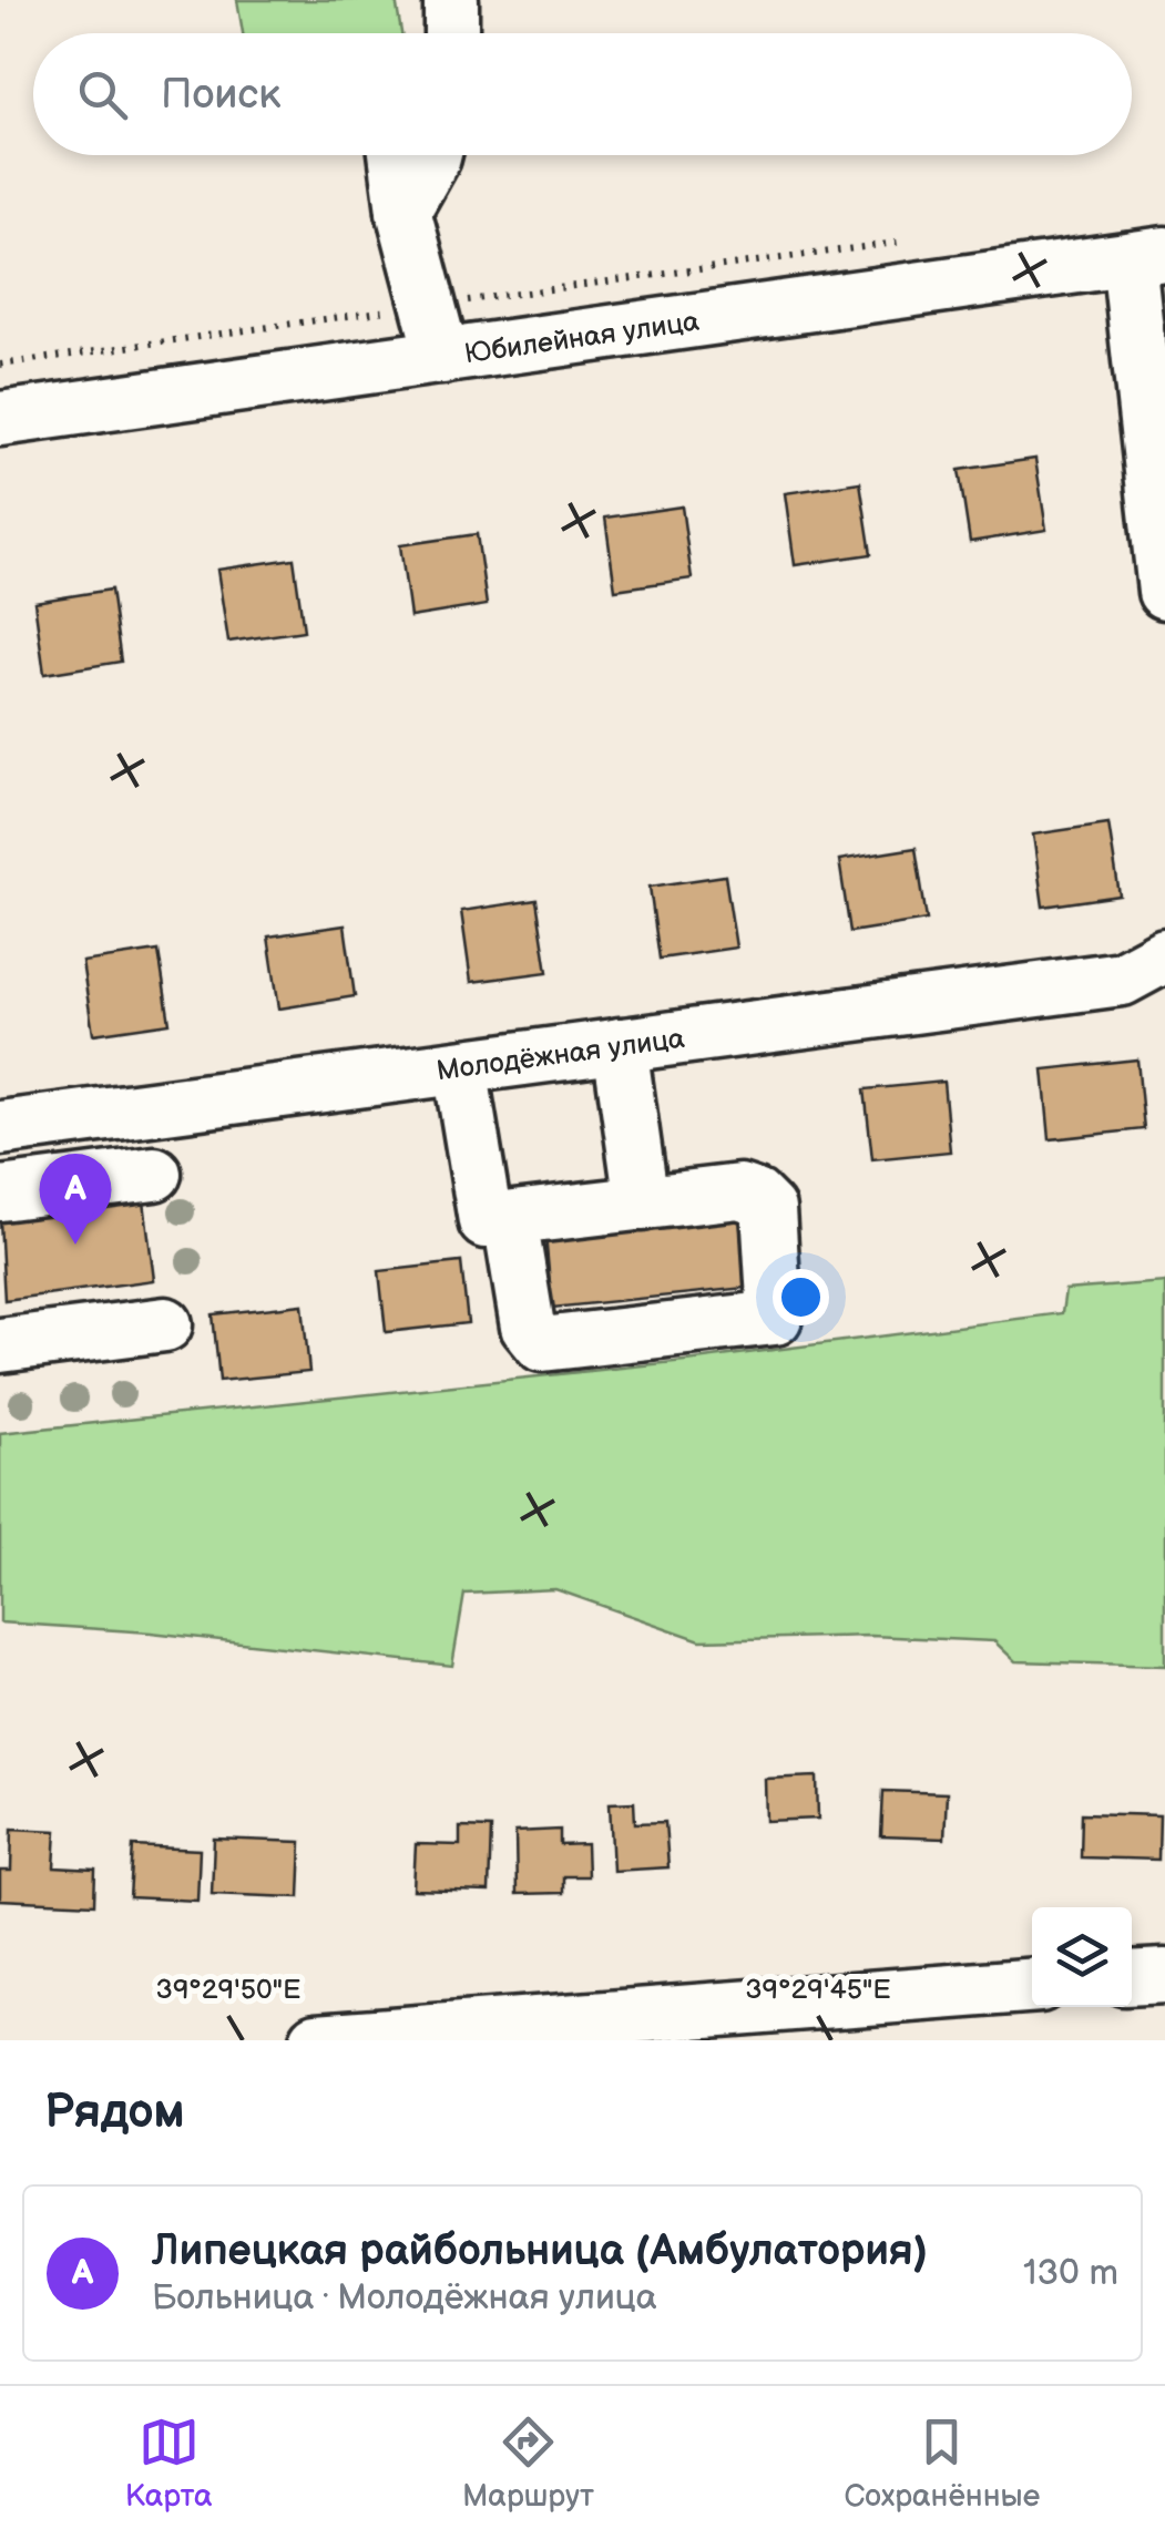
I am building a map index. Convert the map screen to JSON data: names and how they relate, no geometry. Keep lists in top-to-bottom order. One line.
{"streets":{"street":["Юбилейная улица","Молодёжная улица"]},"page":{"search":"Поиск","pins":"A","heading":"Рядом","list":[{"mark":"A","name":"Липецкая райбольница (Амбулатория)","note":"Больница · Молодёжная улица","value":"130 m"}],"nav":["Карта","Маршрут","Сохранённые"]},"coordinates":["39°29'50\"E","39°29'45\"E"]}
